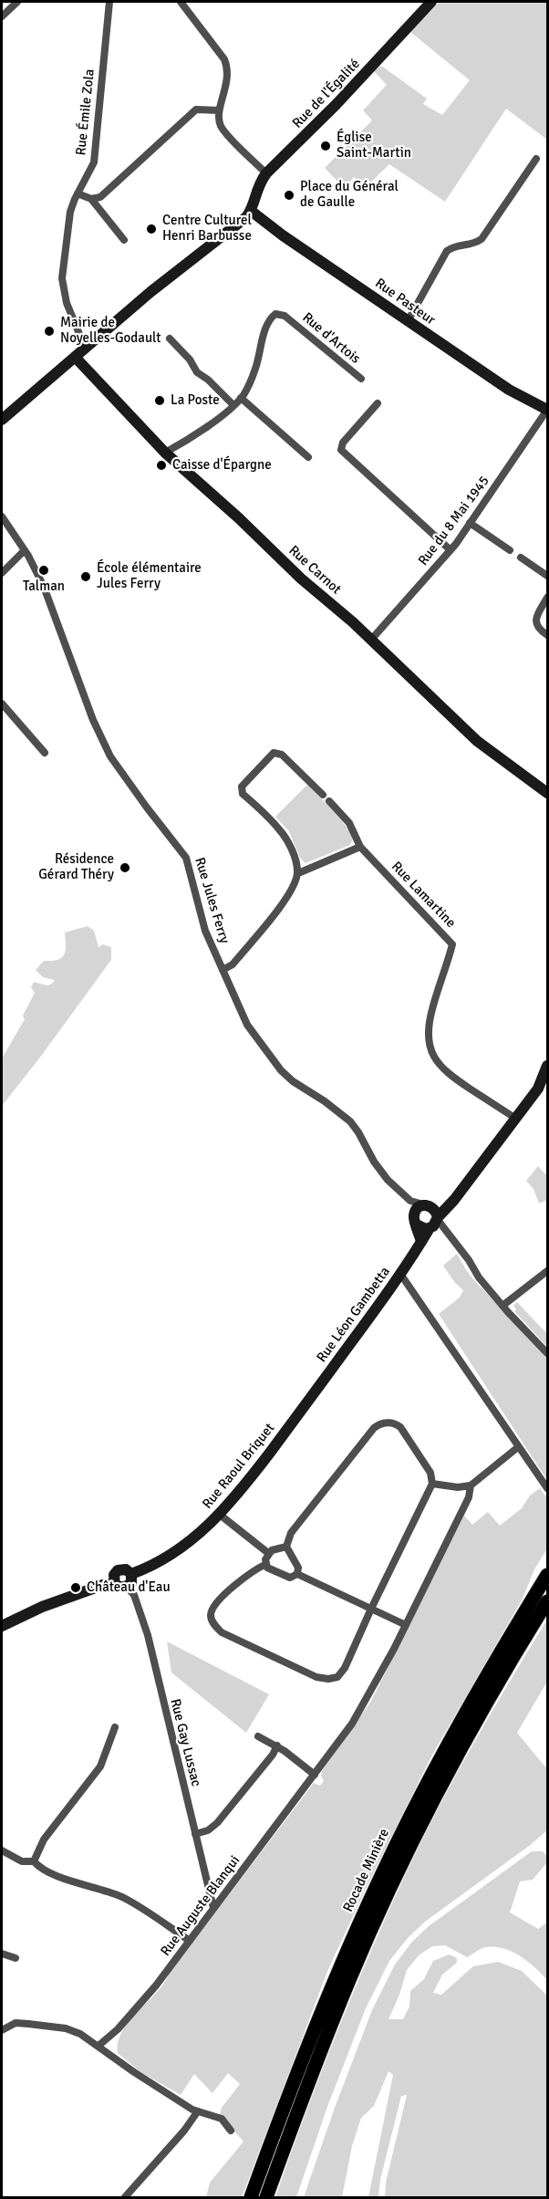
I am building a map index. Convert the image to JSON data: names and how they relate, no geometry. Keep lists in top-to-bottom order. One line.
{"streets":{"highway":["Rocade Minière"],"street":["Rue de l'Égalité","Rue Émile Zola","Rue Pasteur","Rue d'Artois","Rue du 8 Mai 1945","Rue Carnot","Rue Lamartine","Rue Jules Ferry","Rue Léon Gambetta","Rue Raoul Briquet","Rue Gay Lussac","Rue Auguste Blanqui"]},"crossings":[["Rue de l'Égalité","Rue Pasteur"],["Rue Émile Zola","Rue Carnot"],["Rue Pasteur","Rue du 8 Mai 1945"],["Rue d'Artois","Rue Carnot"],["Rue du 8 Mai 1945","Rue Carnot"],["Rue Lamartine","Rue Léon Gambetta"],["Rue Jules Ferry","Rue Léon Gambetta"],["Rue Léon Gambetta","Rue Raoul Briquet"],["Rue Raoul Briquet","Rue Gay Lussac"],["Rue Gay Lussac","Rue Auguste Blanqui"]],"places":["Église Saint-Martin","Place du Général de Gaulle","Centre Culturel Henri Barbusse","Mairie de Noyelles-Godault","La Poste","Caisse d'Épargne","Talman","École élémentaire Jules Ferry","Résidence Gérard Théry","Château d'Eau"]}
